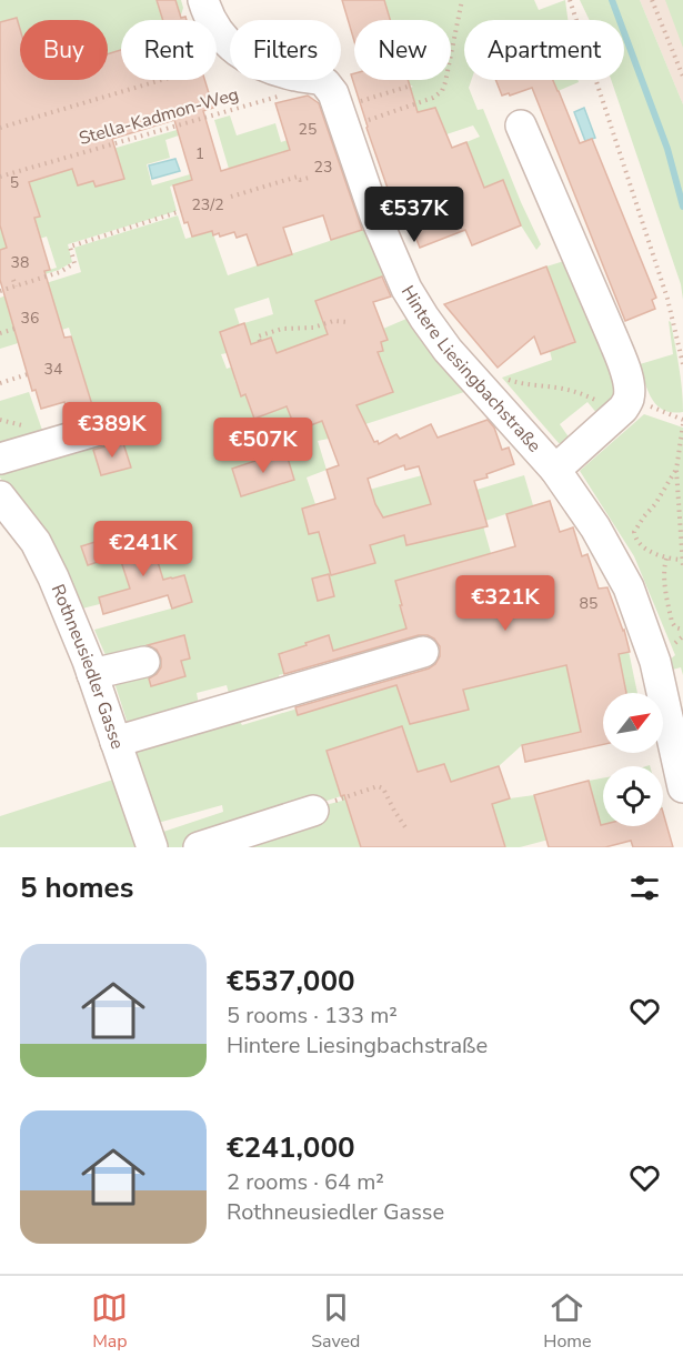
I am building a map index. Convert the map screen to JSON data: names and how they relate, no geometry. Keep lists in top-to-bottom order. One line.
{"streets":{"street":["Hintere Liesingbachstraße","Rothneusiedler Gasse"],"path":["Stella-Kadmon-Weg"]},"crossings":[["Stella-Kadmon-Weg","Hintere Liesingbachstraße"]],"house_numbers":["25","1","23","5","23/2","38","36","34","85"],"north":"top right","page":{"chip":["Buy","Rent","Filters","New","Apartment"],"price":["€537K","€389K","€507K","€241K","€321K"],"heading":"5 homes","list":[{"name":"€537,000","note":"5 rooms · 133 m² · Hintere Liesingbachstraße"},{"name":"€241,000","note":"2 rooms · 64 m² · Rothneusiedler Gasse"}],"tabs":["Map","Saved","Home"]}}
